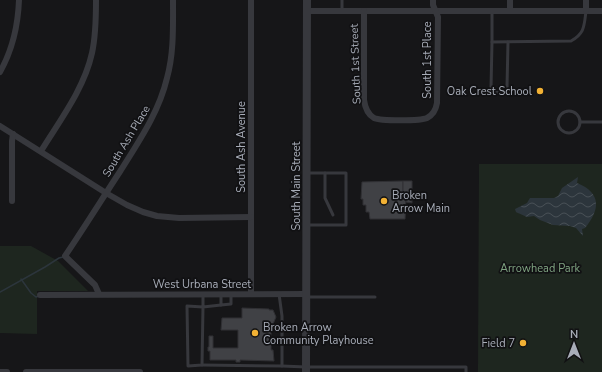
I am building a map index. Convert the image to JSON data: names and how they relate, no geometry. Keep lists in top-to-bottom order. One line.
{"streets":{"street":["South 1st Place","South 1st Street","South Ash Place","South Ash Avenue","South Main Street","West Urbana Street"]},"crossings":[["South 1st Place","South 1st Street"],["South Ash Place","West Urbana Street"],["South Ash Avenue","West Urbana Street"],["South Main Street","West Urbana Street"]],"parks":["Arrowhead Park"],"places":["Oak Crest School","Broken Arrow Main","Broken Arrow Community Playhouse","Field 7"],"north":"top"}
